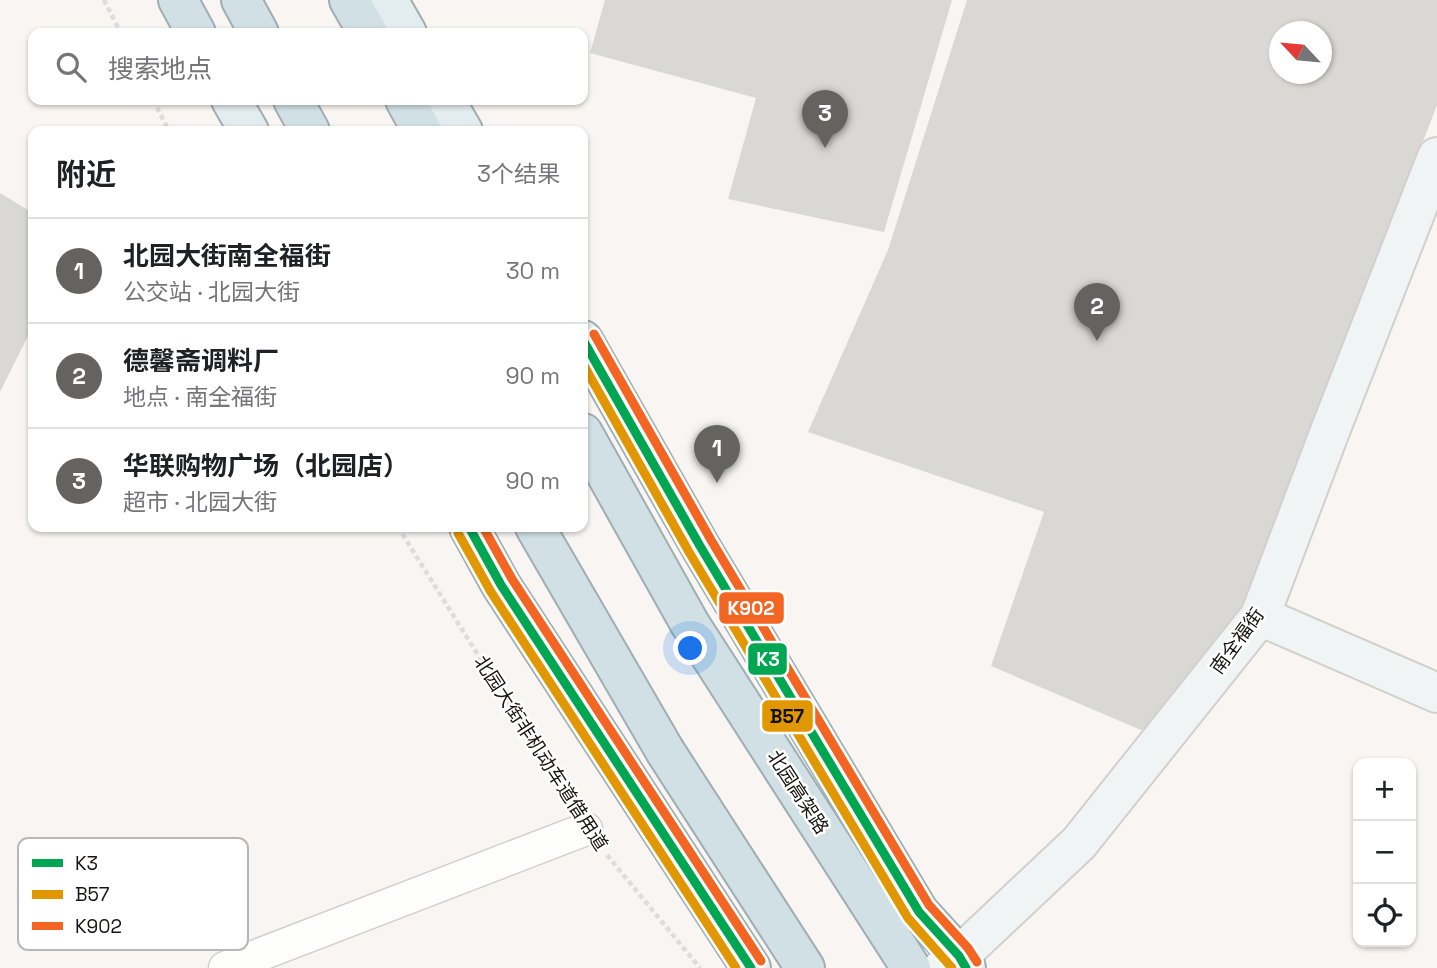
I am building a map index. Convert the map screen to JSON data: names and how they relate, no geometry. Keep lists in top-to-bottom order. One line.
{"streets":{"highway":["北园高架路"],"street":["南全福街"],"path":["北园大街非机动车道借用道"]},"lines":["transit line K902","transit line K3","transit line B57"],"legend":["K3","B57","K902"],"north":"top left","page":{"search":"搜索地点","pins":["3","2","1"],"heading":["附近","3个结果"],"list":[{"mark":"1","name":"北园大街南全福街","note":"公交站 · 北园大街","value":"30 m"},{"mark":"2","name":"德馨斋调料厂","note":"地点 · 南全福街","value":"90 m"},{"mark":"3","name":"华联购物广场（北园店）","note":"超市 · 北园大街","value":"90 m"}],"map_buttons":["+","−"]}}
